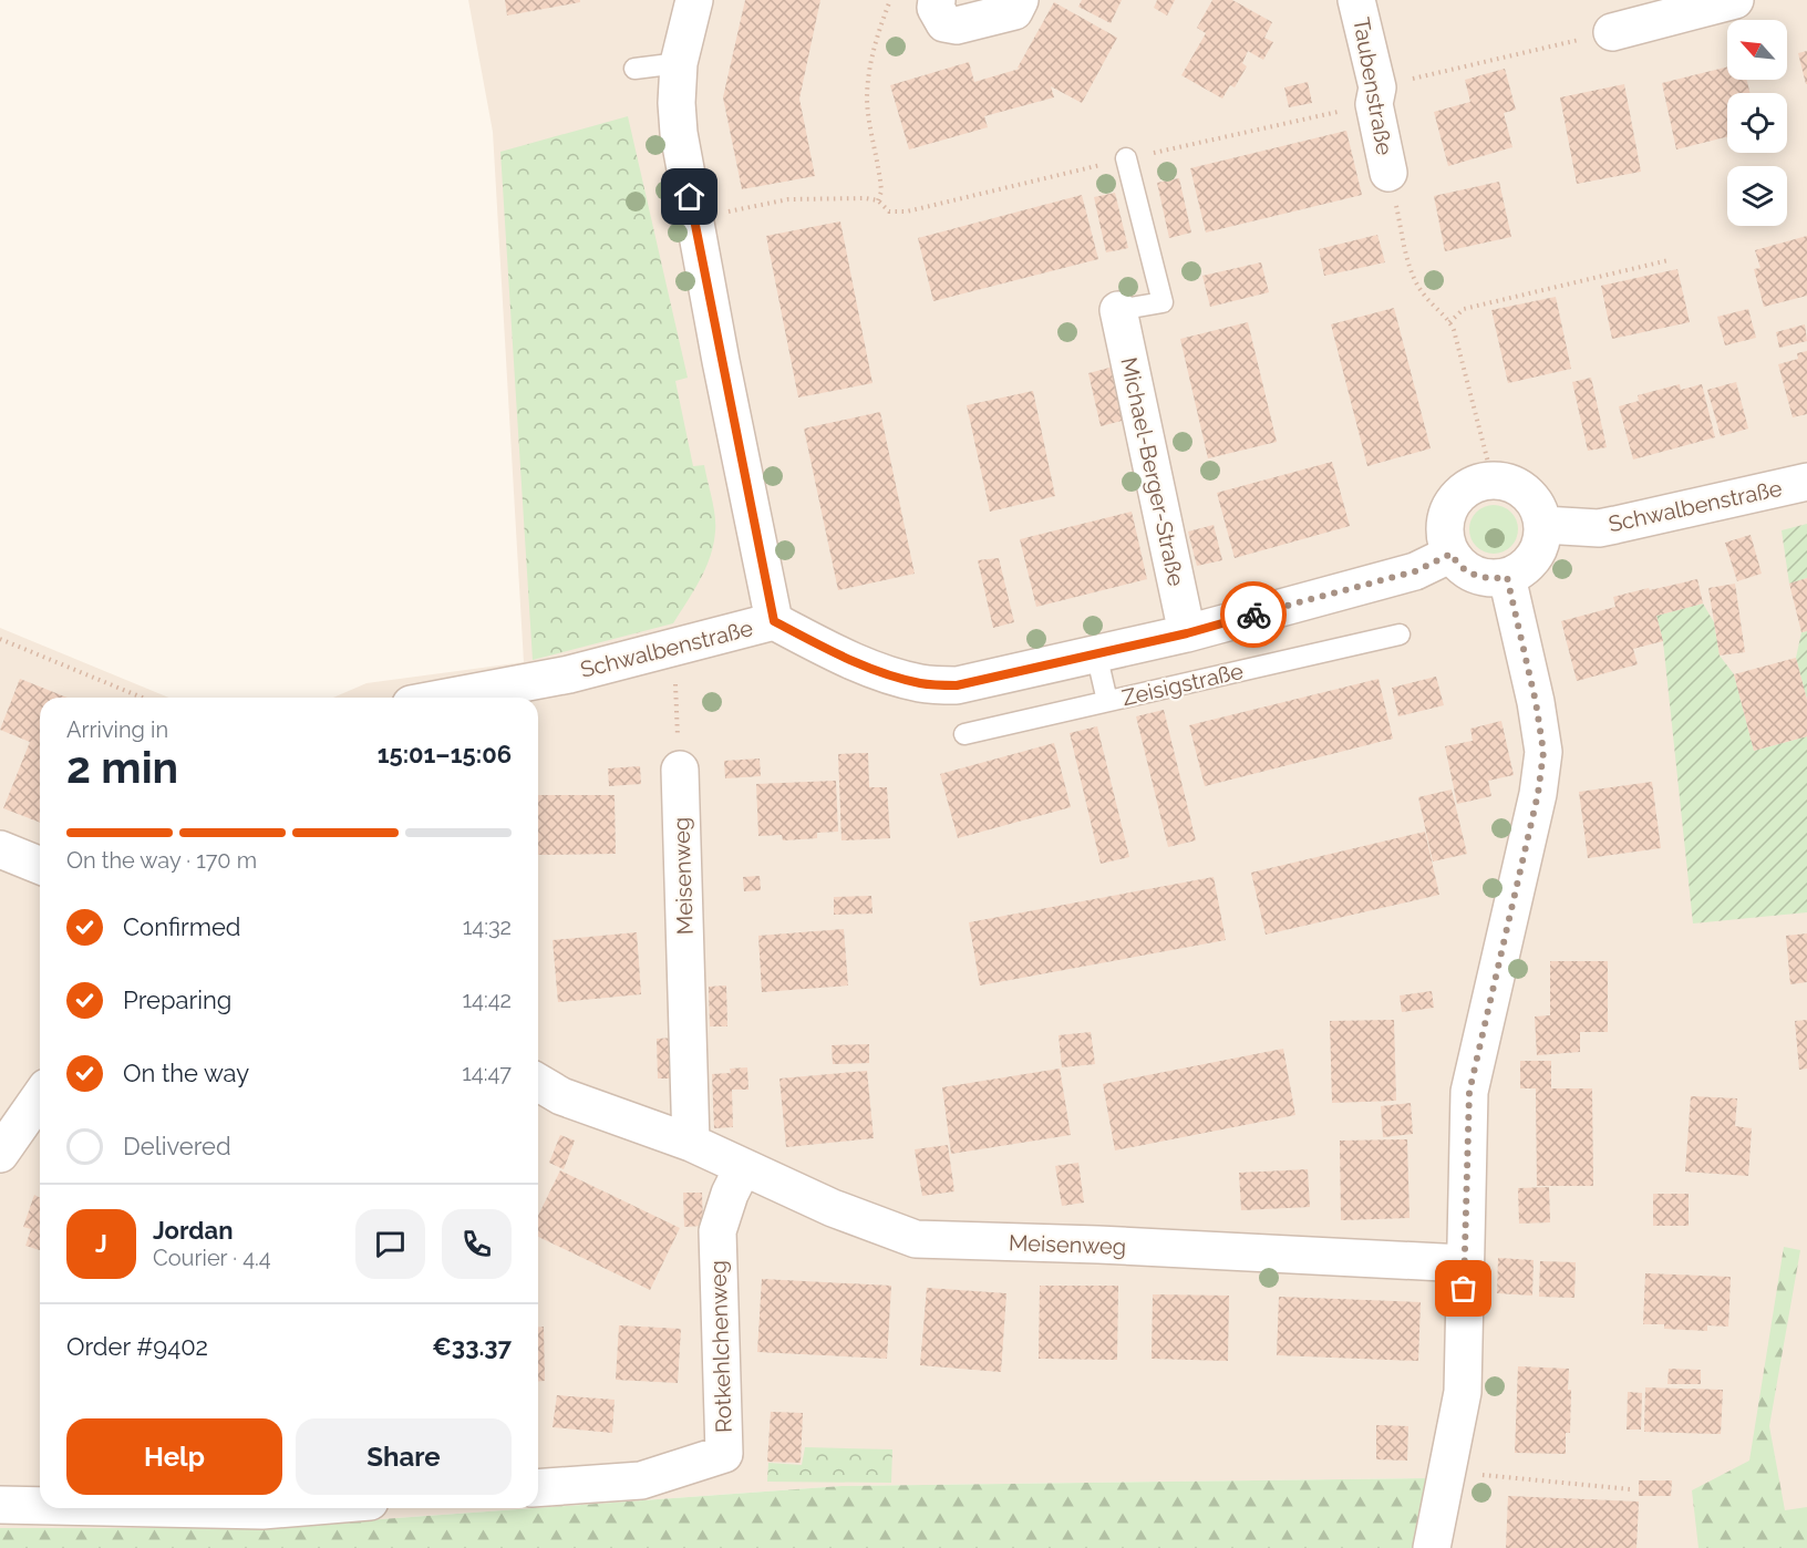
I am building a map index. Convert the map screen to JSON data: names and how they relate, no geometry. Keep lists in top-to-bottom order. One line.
{"streets":{"street":["Taubenstraße","Michael-Berger-Straße","Schwalbenstraße","Meisenweg","Rotkehlchenweg"],"lane":["Zeisigstraße"]},"crossings":[["Michael-Berger-Straße","Schwalbenstraße"],["Meisenweg","Rotkehlchenweg"]],"north":"top left","page":{"heading":["2 min","Arriving in","15:01–15:06"],"panel":["Jordan","Courier · 4.4","Order #9402","€33.37"],"bar":"On the way · 170 m","list":[["Confirmed","14:32"],["Preparing","14:42"],["On the way","14:47"],"Delivered"],"round":"J","buttons":["Help","Share"]}}
